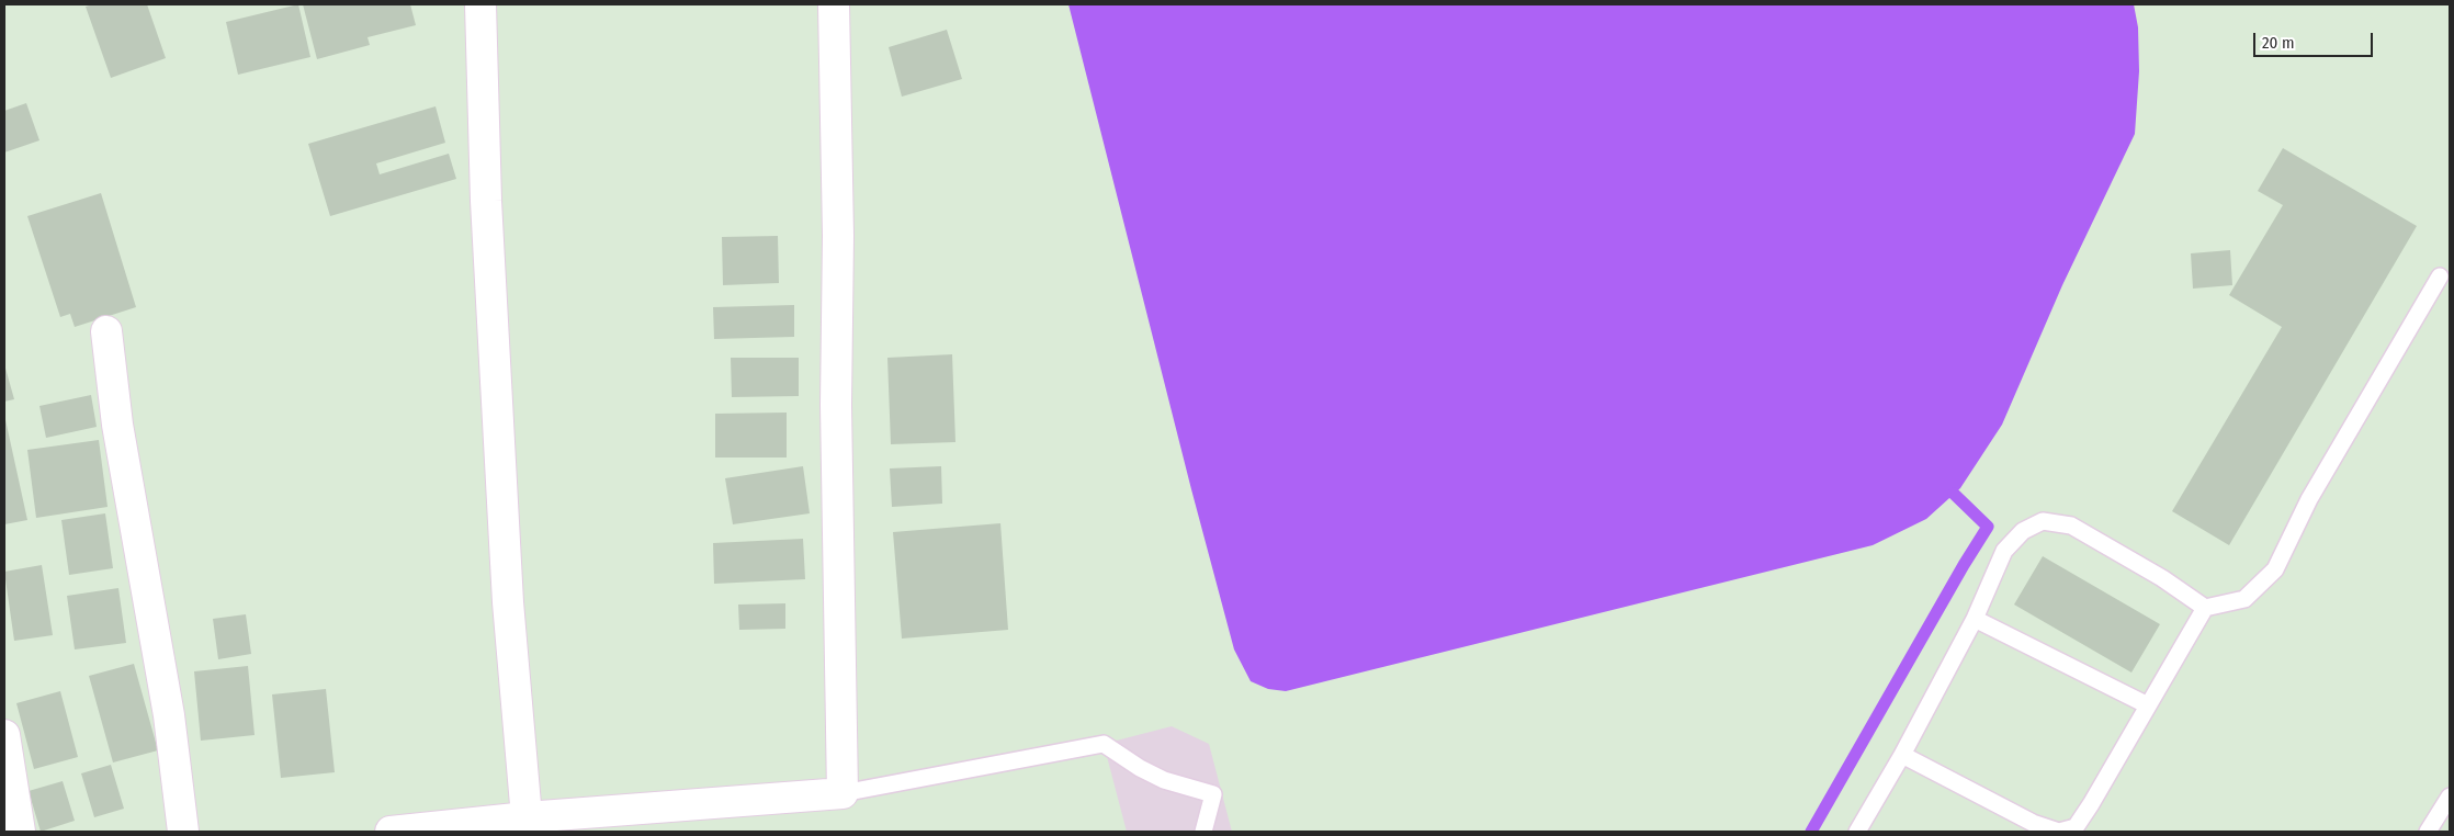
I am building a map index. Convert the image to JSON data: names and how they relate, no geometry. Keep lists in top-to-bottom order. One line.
{"scale_bar":"20 m"}
